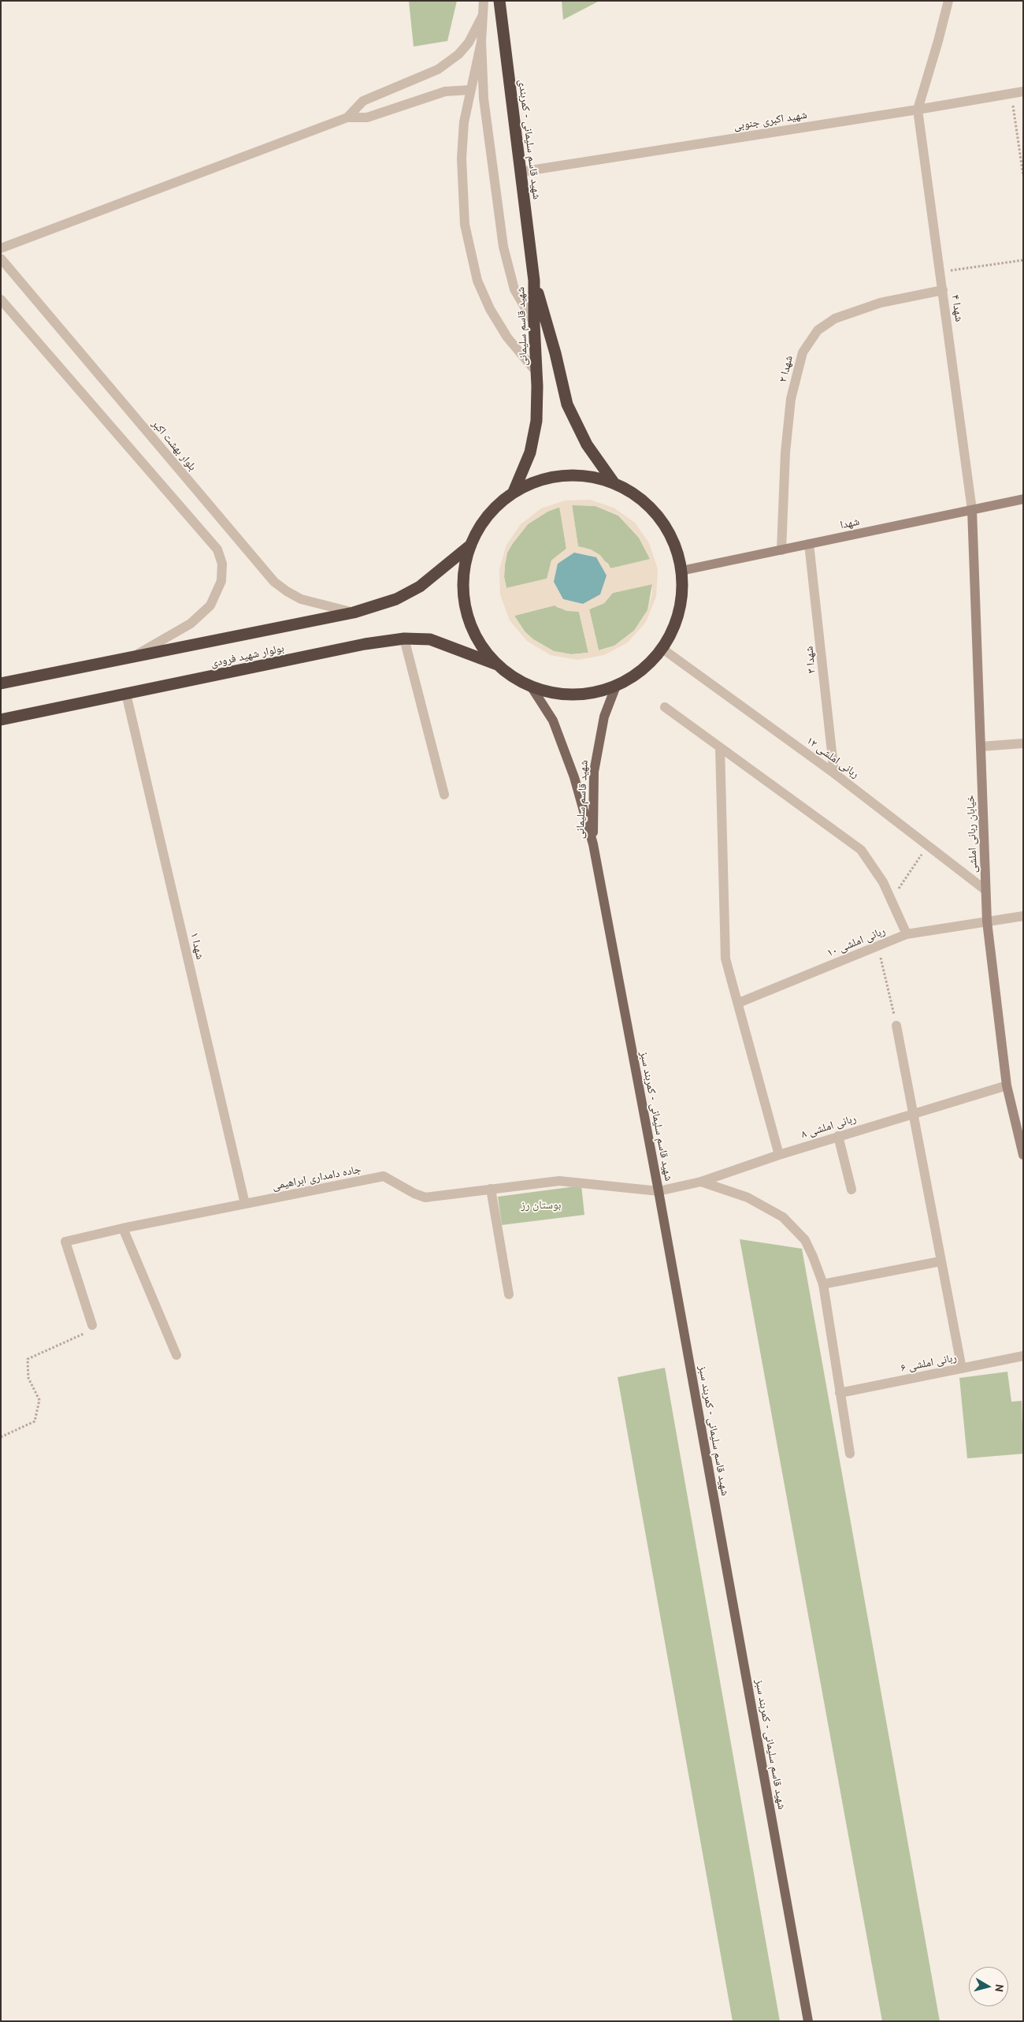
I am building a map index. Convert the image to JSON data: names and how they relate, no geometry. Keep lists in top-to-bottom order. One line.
{"streets":{"highway":["شهید قاسم سلیمانی - کمربندی","شهید قاسم سلیمانی","بولوار شهید فرودی"],"main road":["شهید قاسم سلیمانی - کمربند سبز"],"street":["شهید اکبری جنوبی","شهدا ۴","شهدا ۲","بلوار بهشت اکبر","شهدا","شهدا ۳","ربانی املشی ۱۲","خیابان ربانی املشی","ربانی املشی ۱۰","شهدا ۱","ربانی املشی ۸","جاده دامداری ابراهیمی","ربانی املشی ۶"]},"crossings":[["شهید اکبری جنوبی","شهید قاسم سلیمانی - کمربندی"],["شهید اکبری جنوبی","شهدا ۴"],["شهید قاسم سلیمانی - کمربندی","شهید قاسم سلیمانی"],["شهدا ۴","شهدا ۲"],["شهدا ۴","شهدا"],["شهدا ۴","خیابان ربانی املشی"],["شهید قاسم سلیمانی","شهید قاسم سلیمانی - کمربند سبز"],["شهدا ۲","شهدا"],["بلوار بهشت اکبر","بولوار شهید فرودی"],["شهدا","شهدا ۳"],["شهدا","خیابان ربانی املشی"],["بولوار شهید فرودی","شهدا ۱"],["شهدا ۳","ربانی املشی ۱۲"],["ربانی املشی ۱۲","خیابان ربانی املشی"],["خیابان ربانی املشی","ربانی املشی ۱۰"],["خیابان ربانی املشی","ربانی املشی ۸"],["شهدا ۱","جاده دامداری ابراهیمی"],["شهید قاسم سلیمانی - کمربند سبز","ربانی املشی ۸"],["شهید قاسم سلیمانی - کمربند سبز","جاده دامداری ابراهیمی"],["ربانی املشی ۸","جاده دامداری ابراهیمی"]],"parks":["بوستان رز"],"north":"right"}
